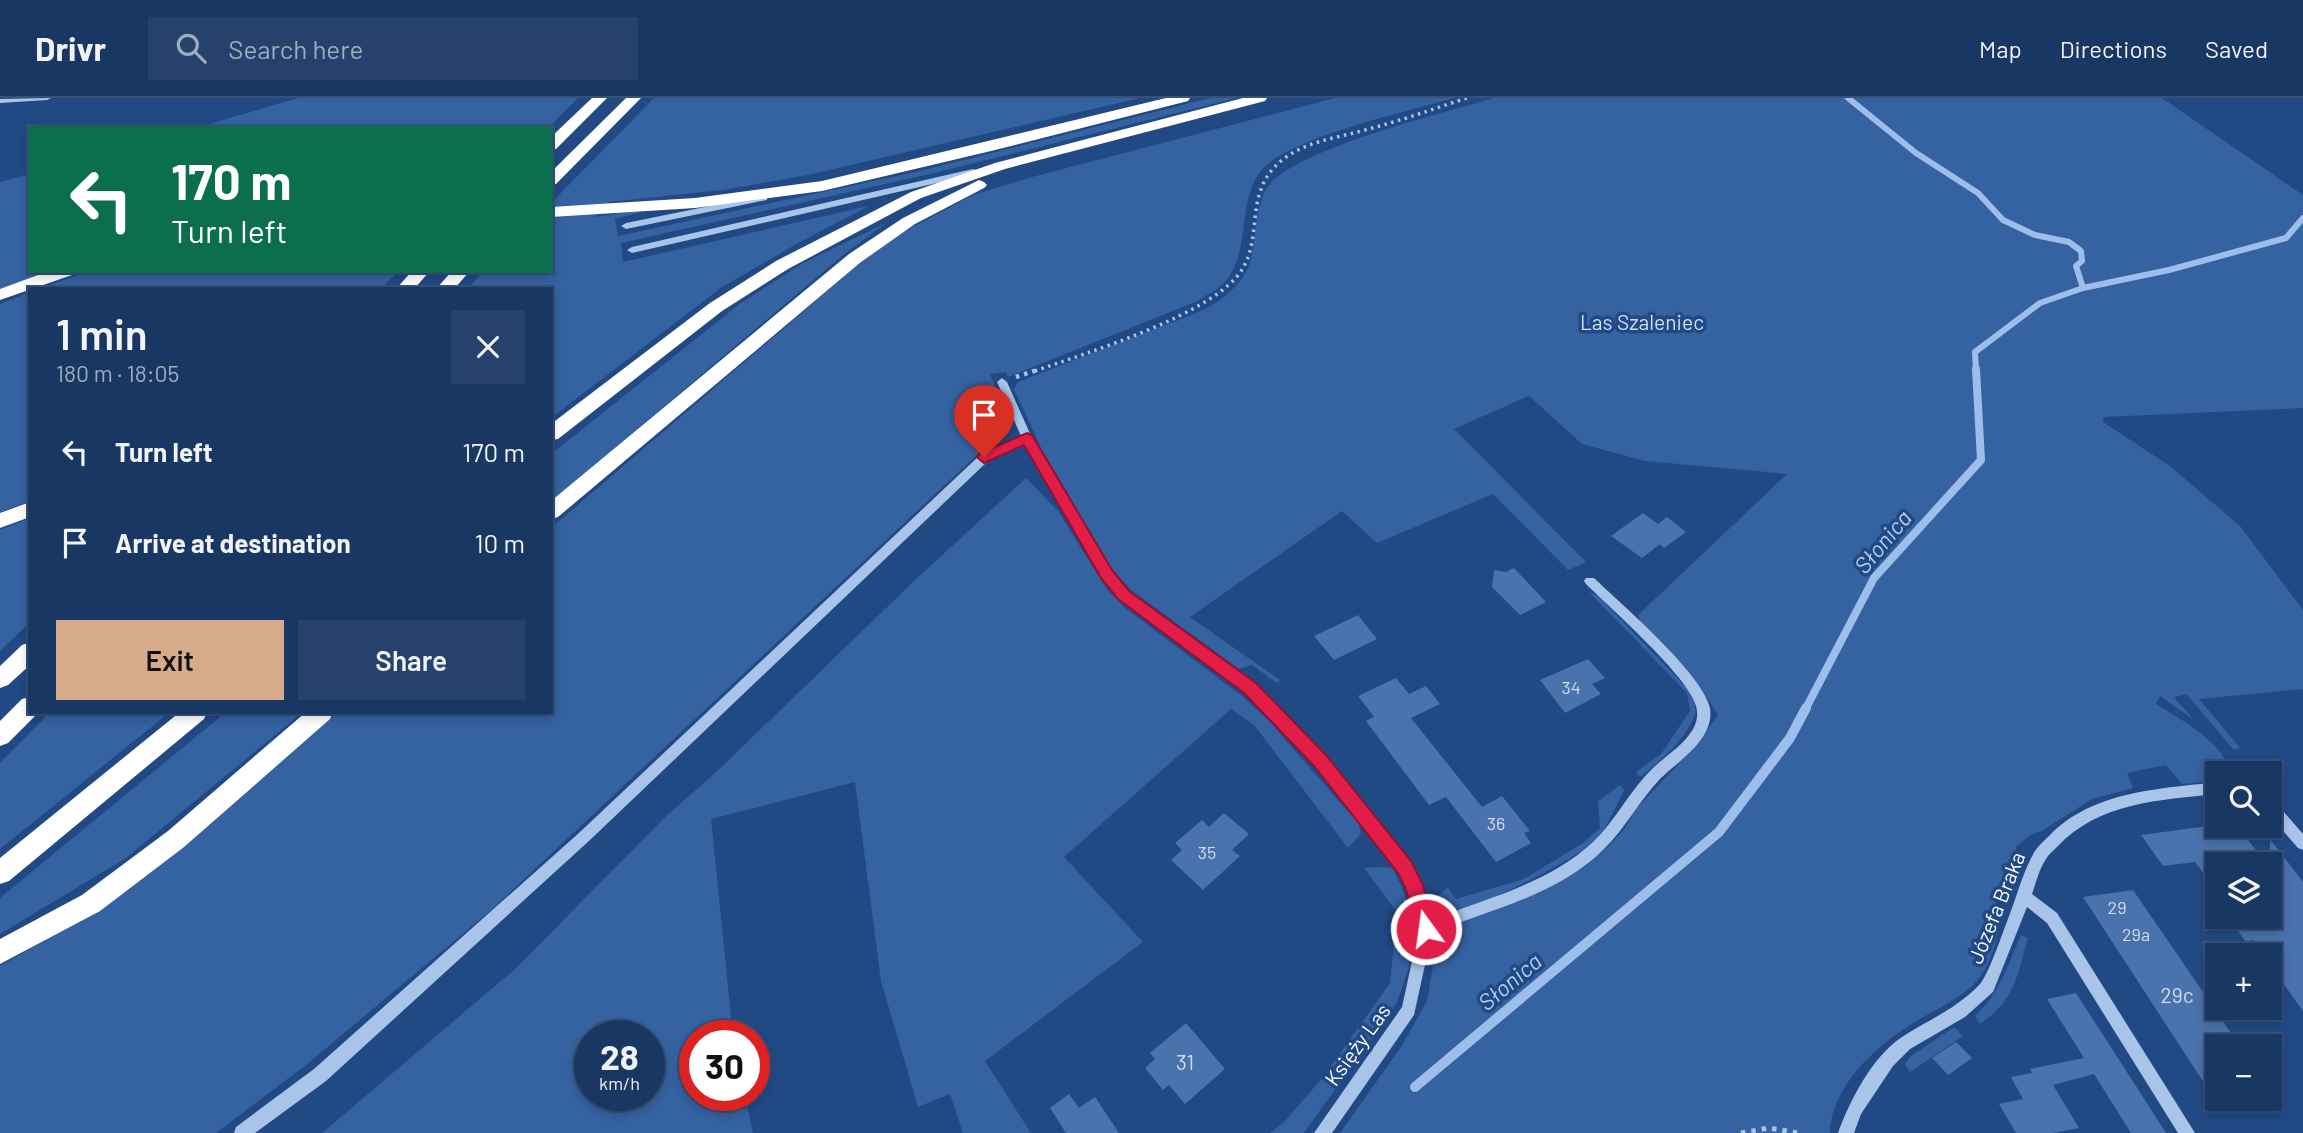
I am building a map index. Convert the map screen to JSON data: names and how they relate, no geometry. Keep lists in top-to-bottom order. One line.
{"streets":{"street":["Józefa Braka","Księży Las"]},"water":["Słonica"],"parks":["Las Szaleniec"],"house_numbers":["34","36","35","29","29a","29c","31"],"page":{"header":"Drivr","search":"Search here","nav":["Map","Directions","Saved"],"turn":["170 m","Turn left"],"heading":["1 min","180 m · 18:05"],"list":[{"name":"Turn left","value":"170 m"},{"name":"Arrive at destination","value":"10 m"}],"buttons":["Exit","Share"],"map_buttons":["+","−"],"speed":"28 km/h","limit":"30"}}
